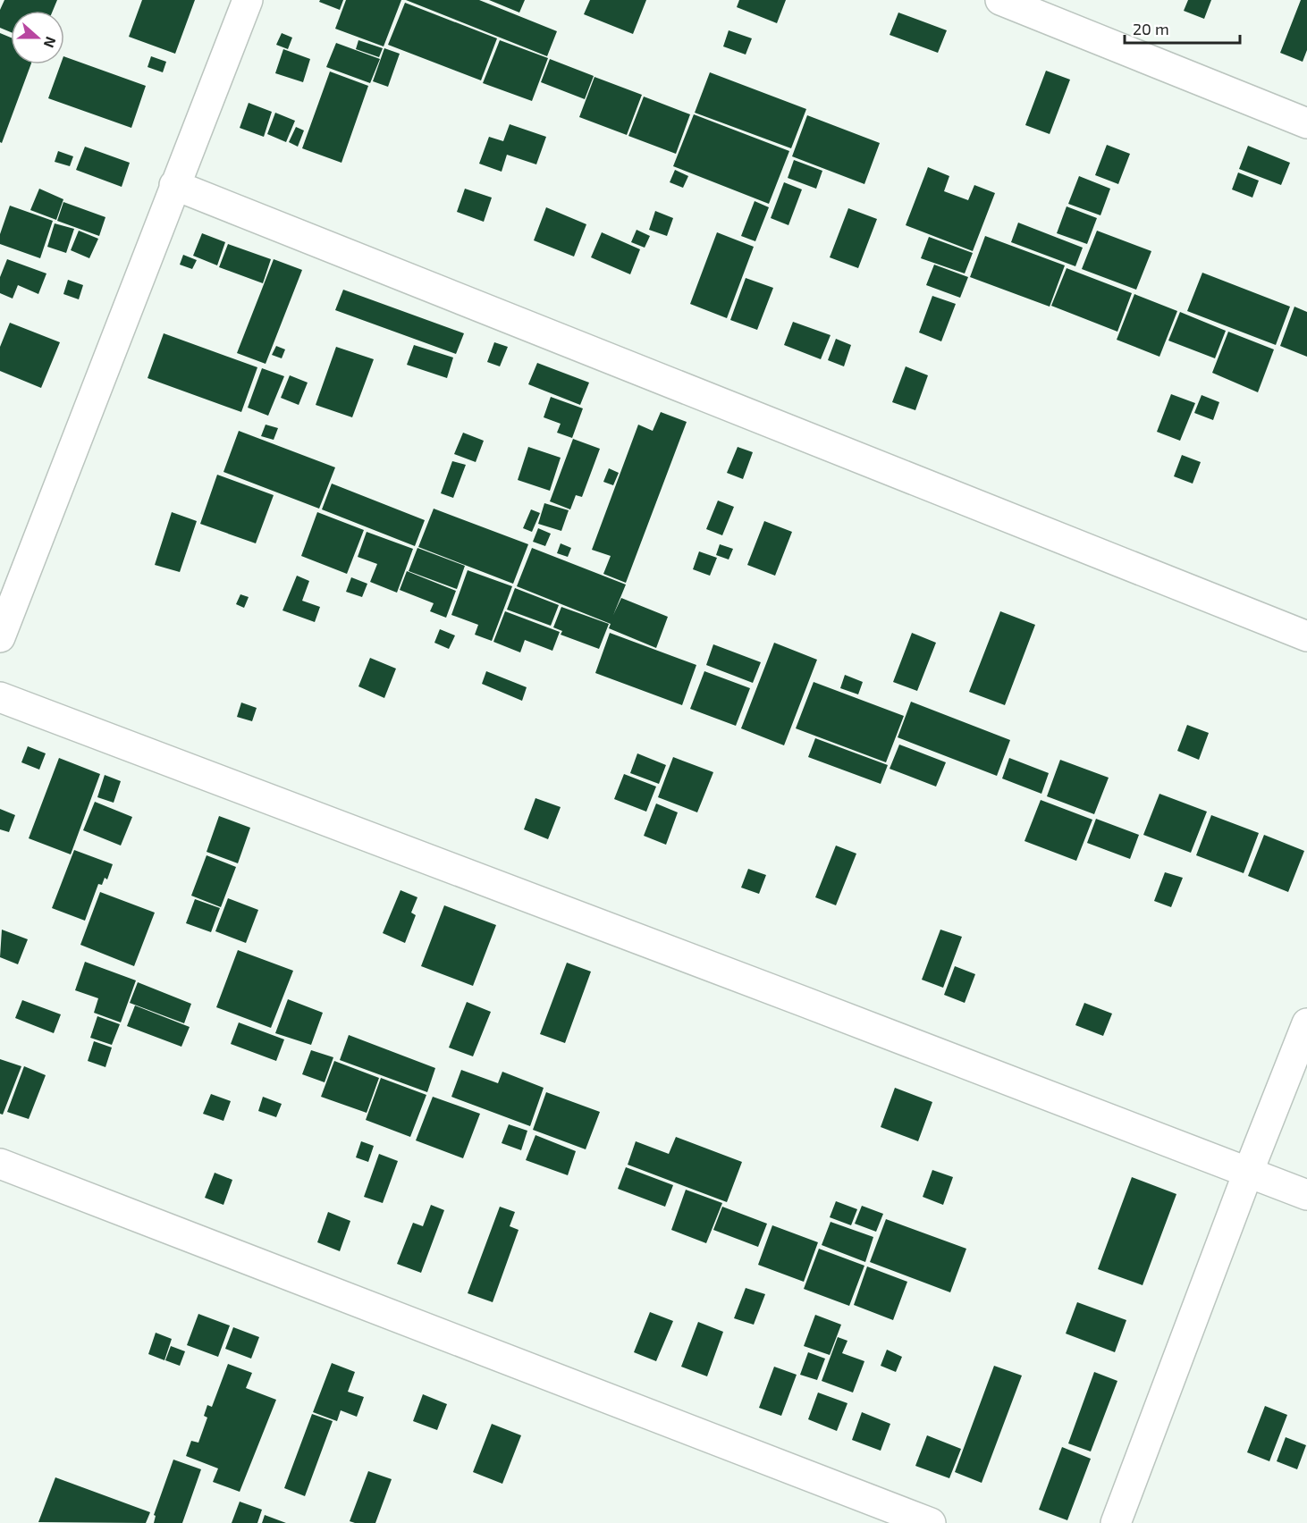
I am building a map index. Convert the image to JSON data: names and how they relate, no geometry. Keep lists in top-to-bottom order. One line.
{"scale_bar":"20 m","north":"right"}
